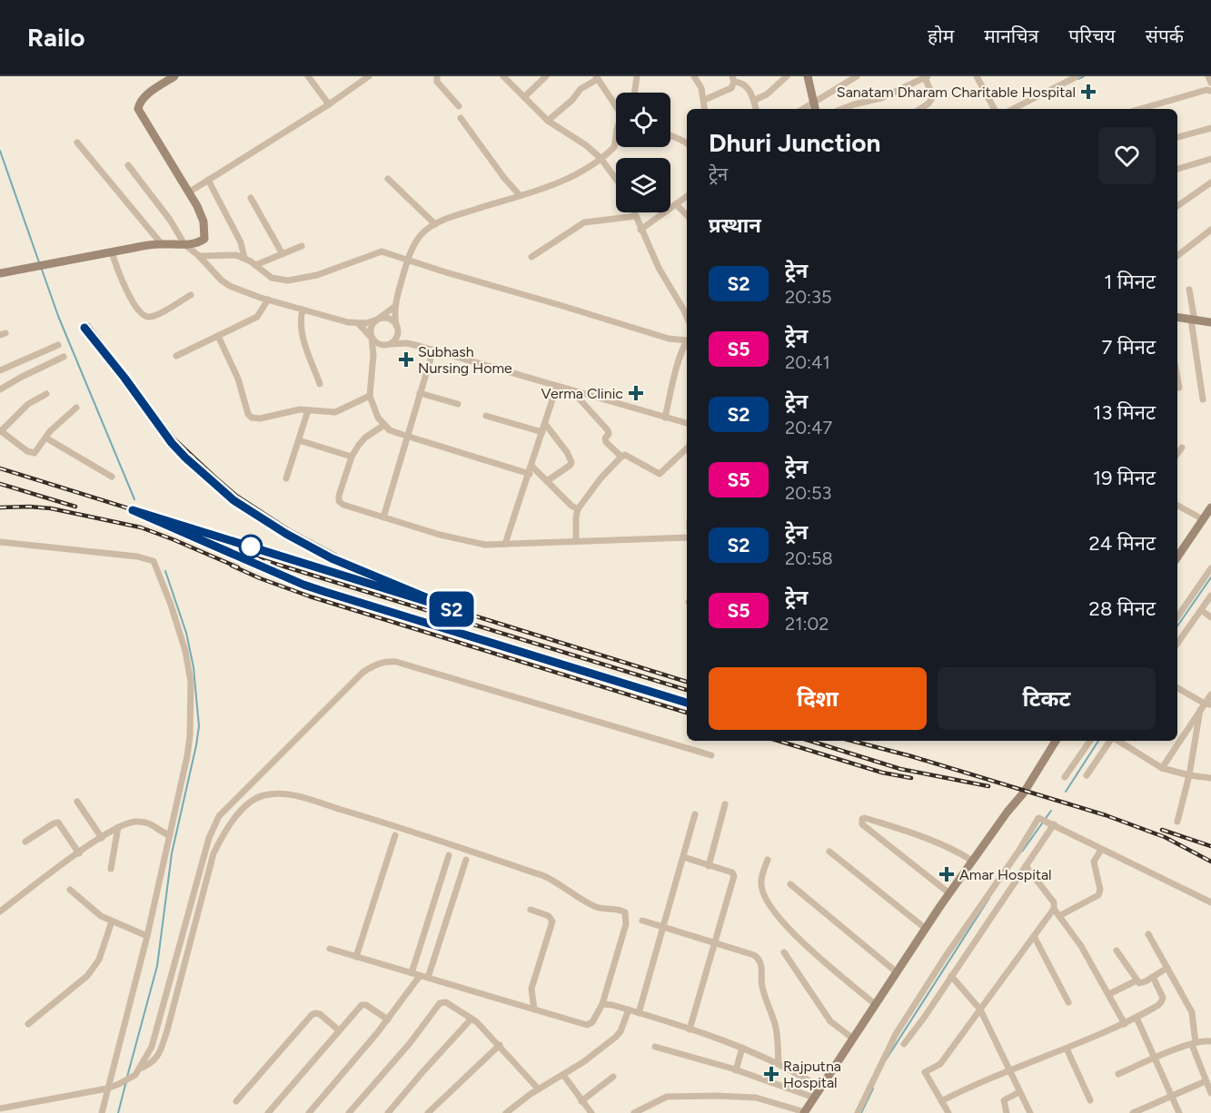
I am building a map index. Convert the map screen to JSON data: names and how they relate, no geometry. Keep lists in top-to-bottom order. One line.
{"places":{"health":["Sanatam Dharam Charitable Hospital","Subhash Nursing Home","Verma Clinic","Amar Hospital","Rajputna Hospital"]},"page":{"header":"Railo","nav":["होम","मानचित्र","परिचय","संपर्क"],"on_map":"S2","heading":[["Dhuri Junction","ट्रेन"],"प्रस्थान"],"list":[{"mark":"S2","name":"ट्रेन","note":"20:35","value":"1 मिनट"},{"mark":"S5","name":"ट्रेन","note":"20:41","value":"7 मिनट"},{"mark":"S2","name":"ट्रेन","note":"20:47","value":"13 मिनट"},{"mark":"S5","name":"ट्रेन","note":"20:53","value":"19 मिनट"},{"mark":"S2","name":"ट्रेन","note":"20:58","value":"24 मिनट"},{"mark":"S5","name":"ट्रेन","note":"21:02","value":"28 मिनट"}],"buttons":["दिशा","टिकट"]}}
